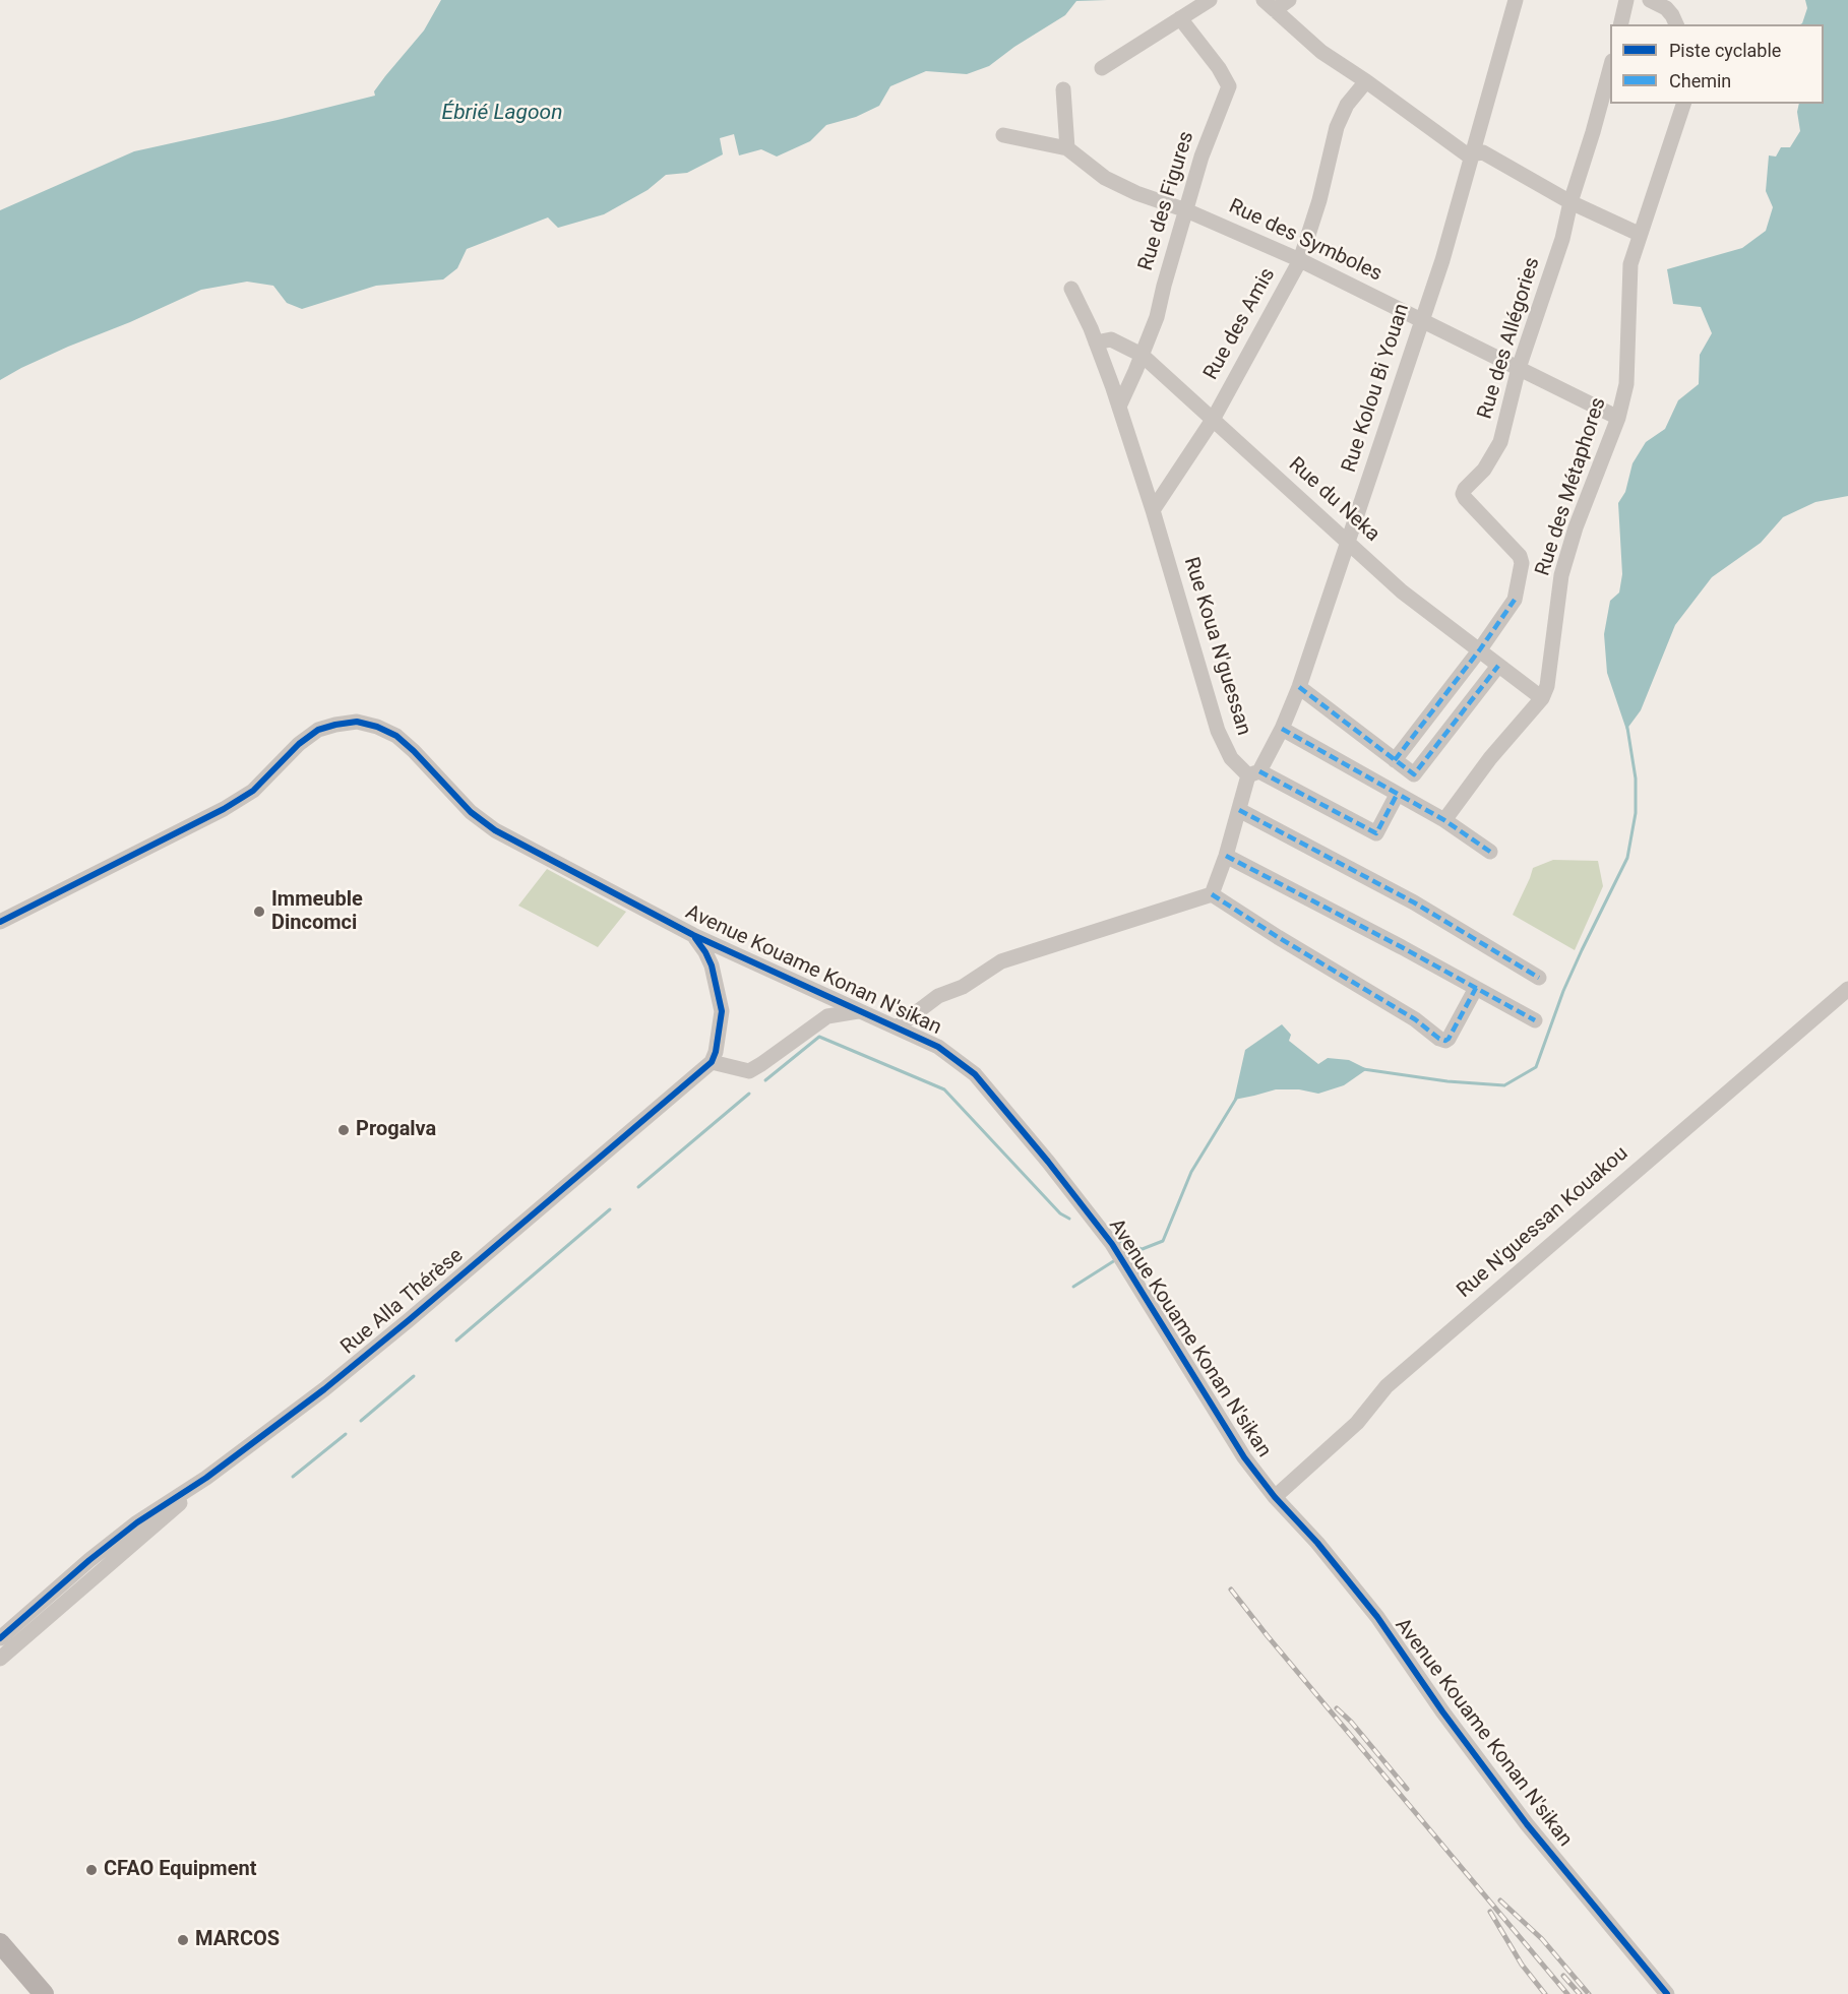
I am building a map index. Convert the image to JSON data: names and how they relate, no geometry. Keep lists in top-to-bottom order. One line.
{"streets":{"street":["Rue des Figures","Rue des Symboles","Rue des Amis","Rue des Allégories","Rue Kolou Bi Youan","Rue des Métaphores","Rue du Neka","Rue Koua N'guessan","Avenue Kouame Konan N'sikan","Rue N'guessan Kouakou","Rue Alla Thérèse"]},"crossings":[["Rue des Figures","Rue des Symboles"],["Rue des Figures","Rue du Neka"],["Rue des Figures","Rue Koua N'guessan"],["Rue des Symboles","Rue des Amis"],["Rue des Symboles","Rue des Allégories"],["Rue des Symboles","Rue Kolou Bi Youan"],["Rue des Symboles","Rue des Métaphores"],["Rue des Amis","Rue du Neka"],["Rue des Amis","Rue Koua N'guessan"],["Rue des Allégories","Rue du Neka"],["Rue Kolou Bi Youan","Rue du Neka"],["Rue Kolou Bi Youan","Rue Koua N'guessan"],["Rue des Métaphores","Rue du Neka"],["Rue du Neka","Rue Koua N'guessan"],["Avenue Kouame Konan N'sikan","Rue N'guessan Kouakou"]],"water":["Ébrié Lagoon"],"places":["Immeuble Dincomci","Progalva","CFAO Equipment","MARCOS"],"legend":["Piste cyclable","Chemin"]}
